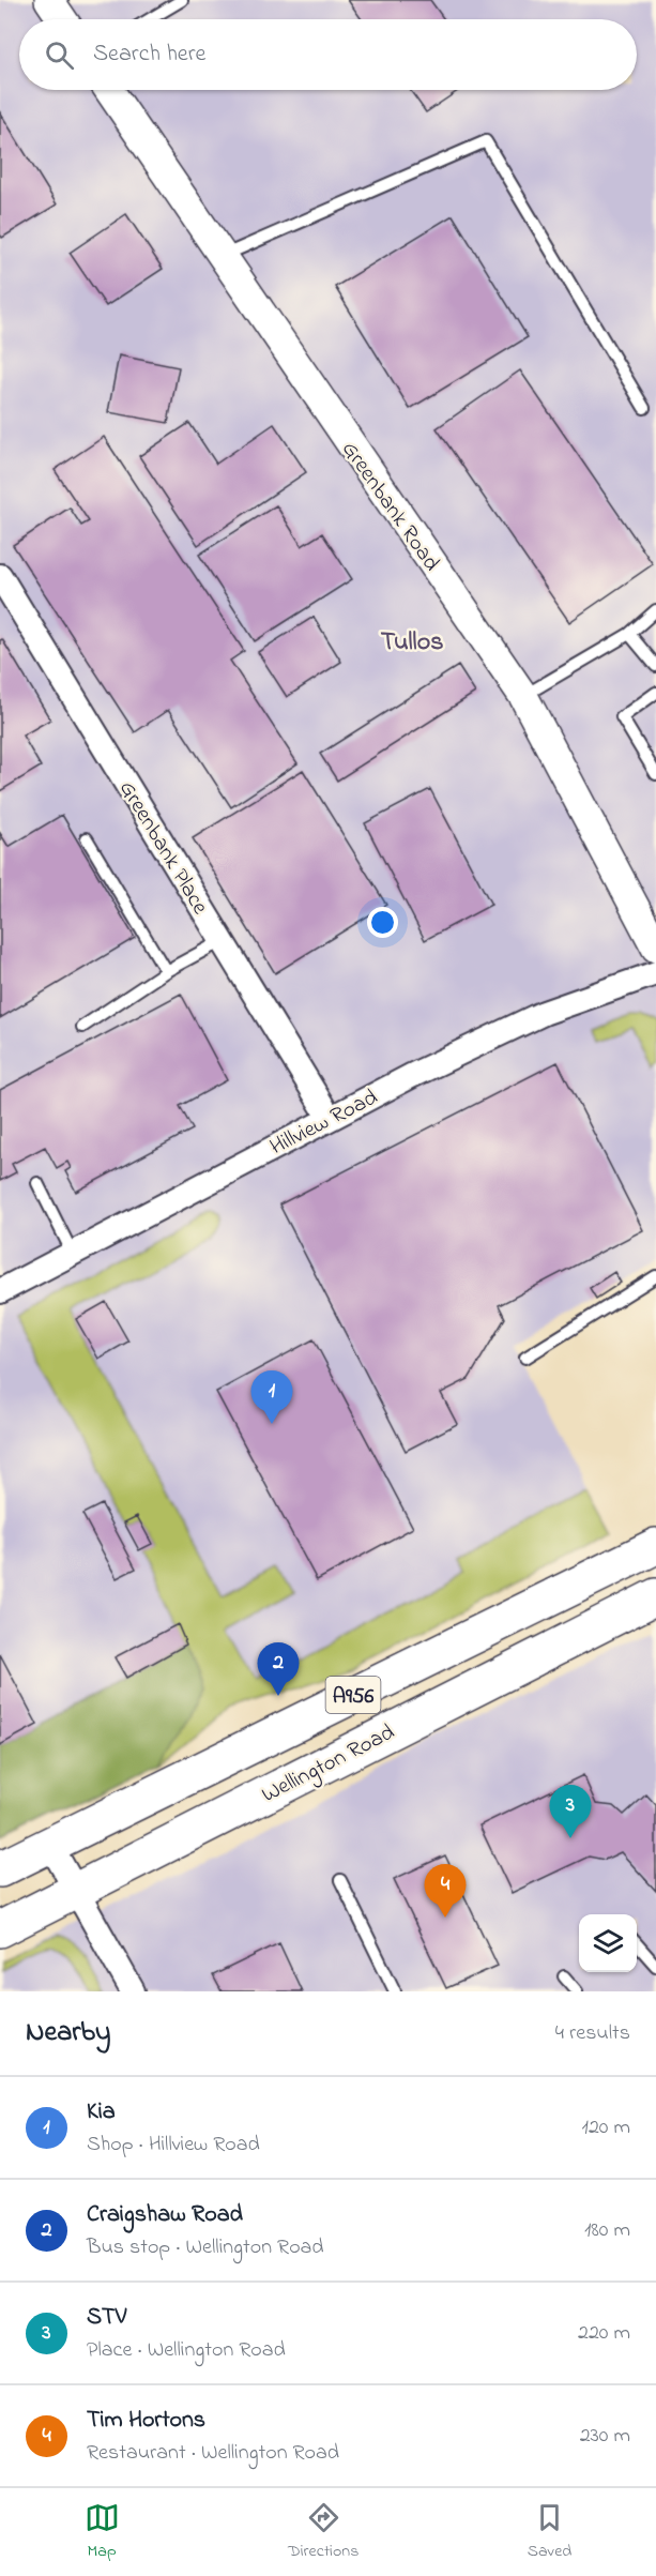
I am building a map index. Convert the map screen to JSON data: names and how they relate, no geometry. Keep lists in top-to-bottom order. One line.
{"streets":{"main road":["A956","Wellington Road"],"street":["Greenbank Road","Greenbank Place","Hillview Road"]},"crossings":[["Greenbank Place","Hillview Road"]],"districts":["Tullos"],"page":{"search":"Search here","pins":["1","2","3","4"],"heading":["Nearby","4 results"],"list":[{"mark":"1","name":"Kia","note":"Shop · Hillview Road","value":"120 m"},{"mark":"2","name":"Craigshaw Road","note":"Bus stop · Wellington Road","value":"180 m"},{"mark":"3","name":"STV","note":"Place · Wellington Road","value":"220 m"},{"mark":"4","name":"Tim Hortons","note":"Restaurant · Wellington Road","value":"230 m"}],"nav":["Map","Directions","Saved"]}}
